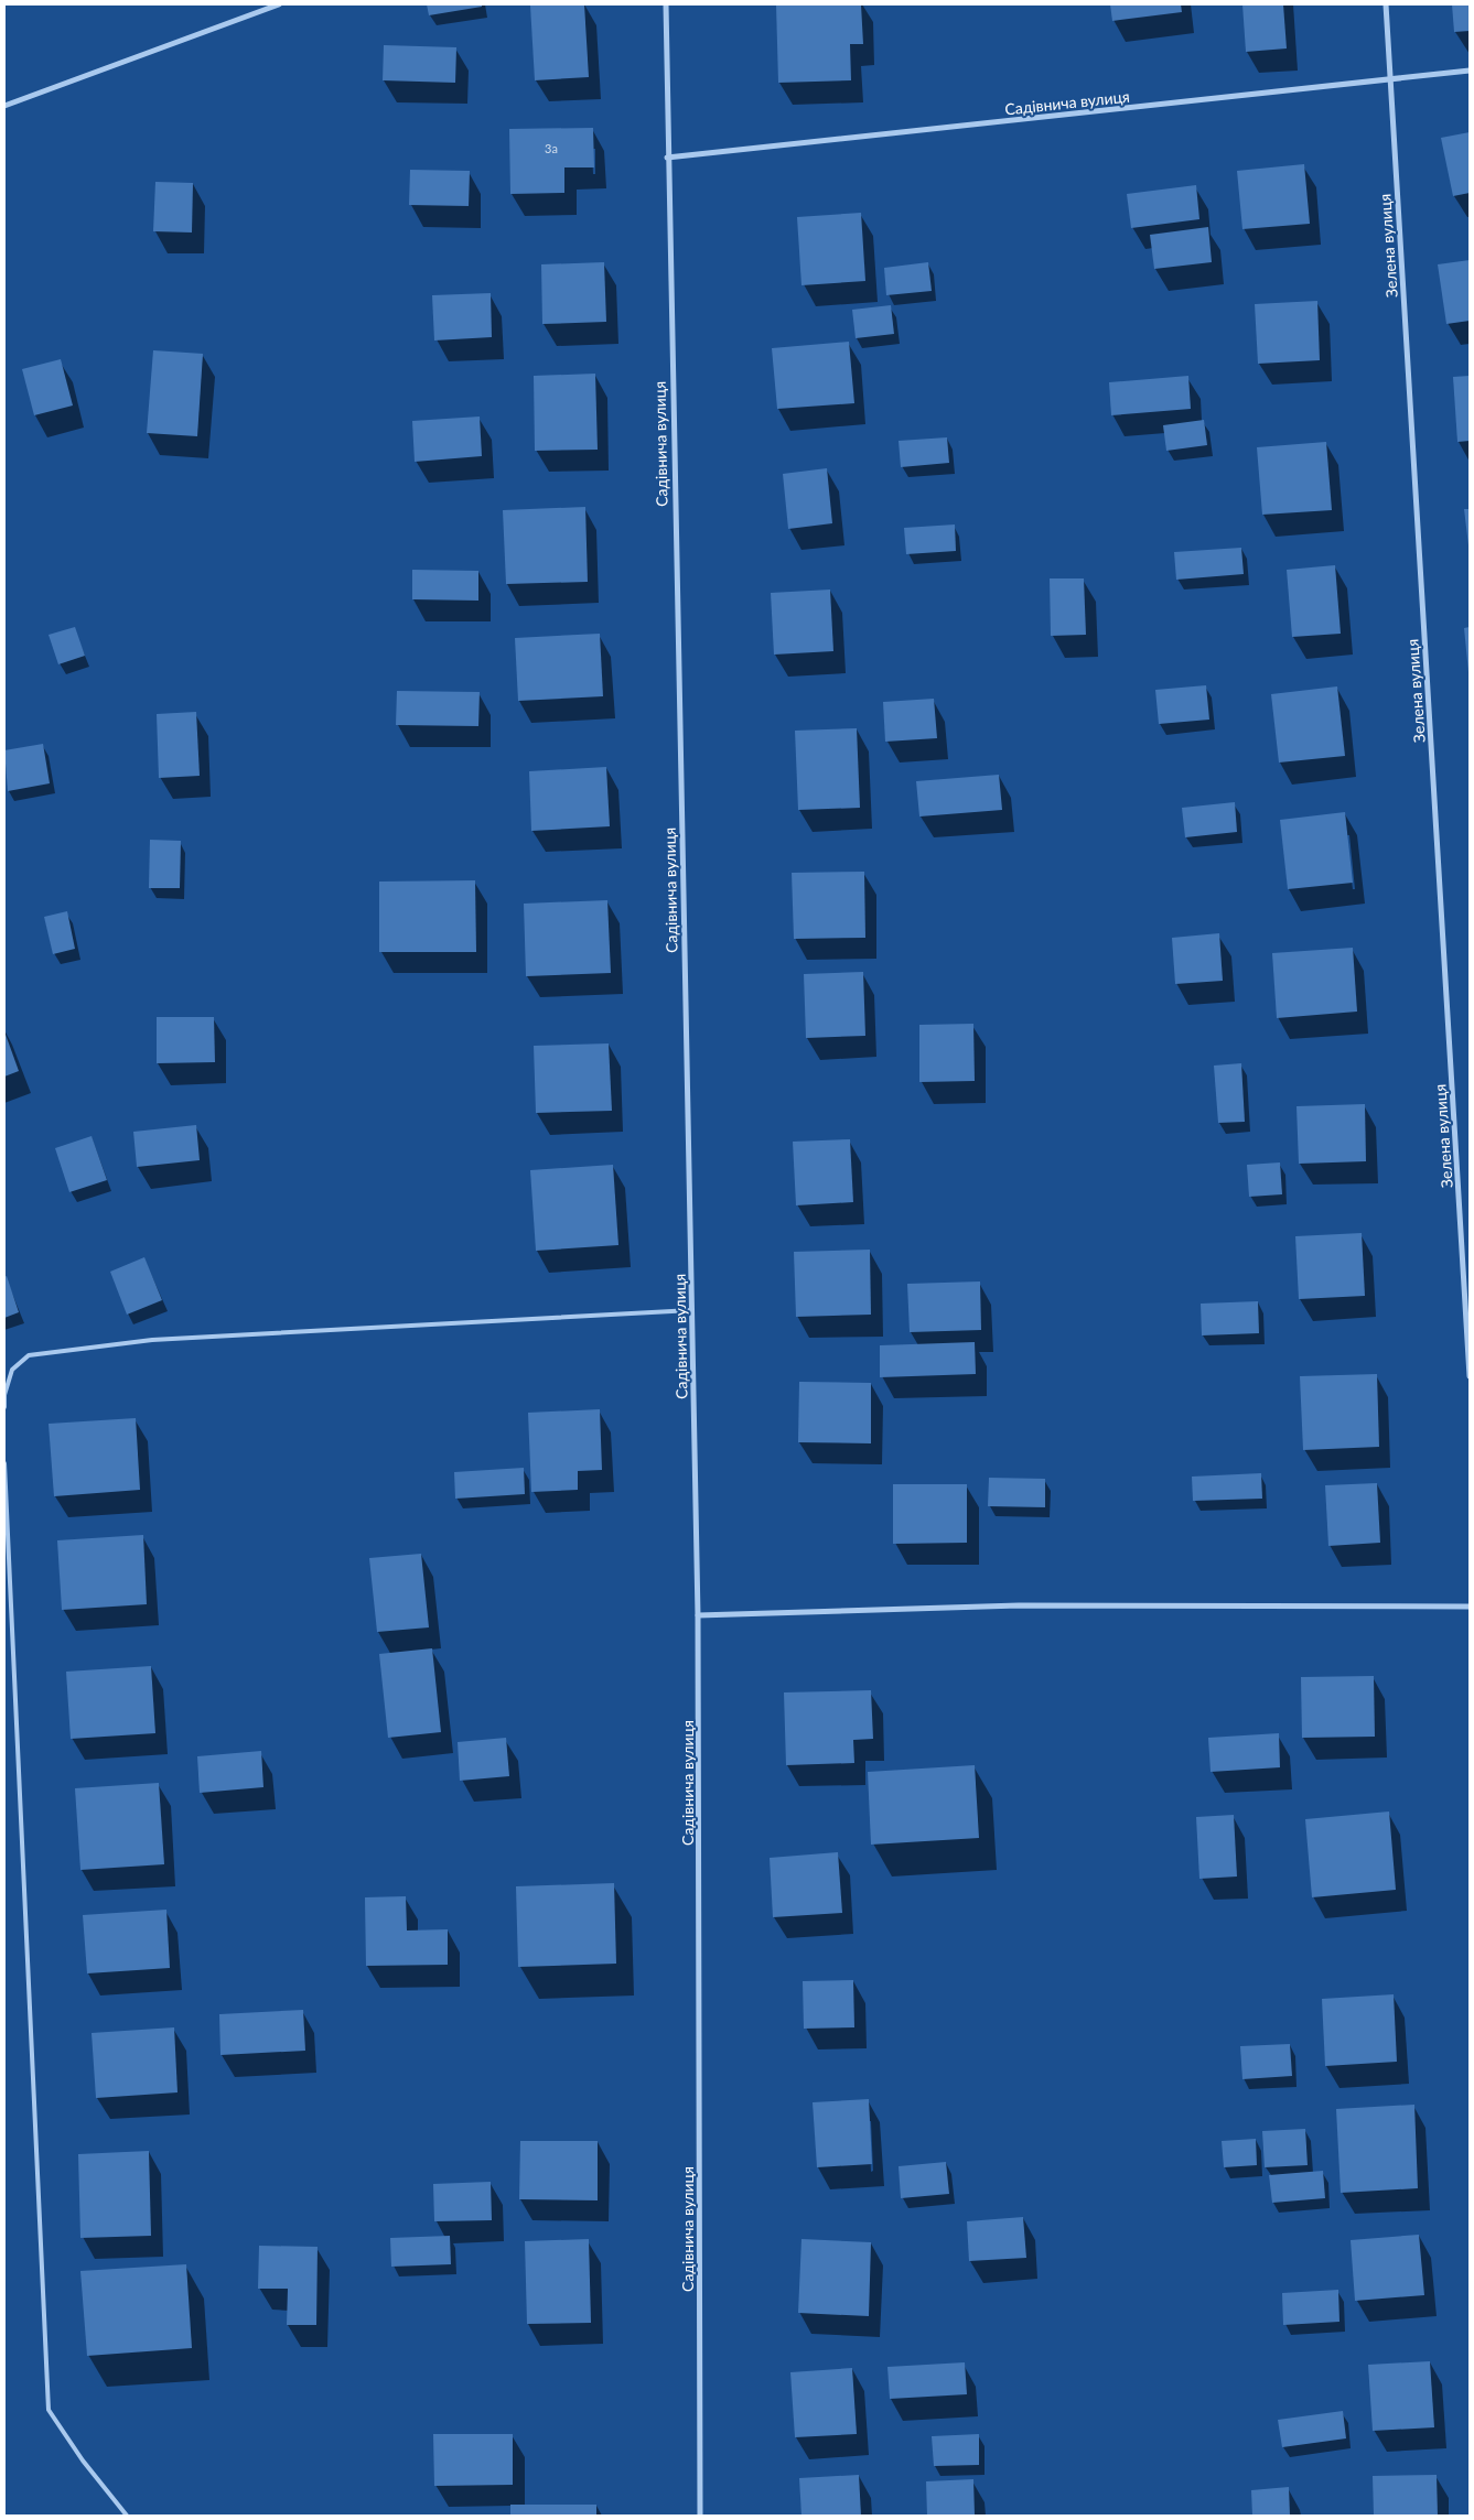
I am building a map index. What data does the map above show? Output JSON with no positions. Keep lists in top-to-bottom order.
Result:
{
  "streets": {
    "street": ["Садівнича вулиця", "Зелена вулиця"]
  },
  "crossings": [
    ["Садівнича вулиця", "Зелена вулиця"]
  ],
  "house_numbers": ["3а"]
}
